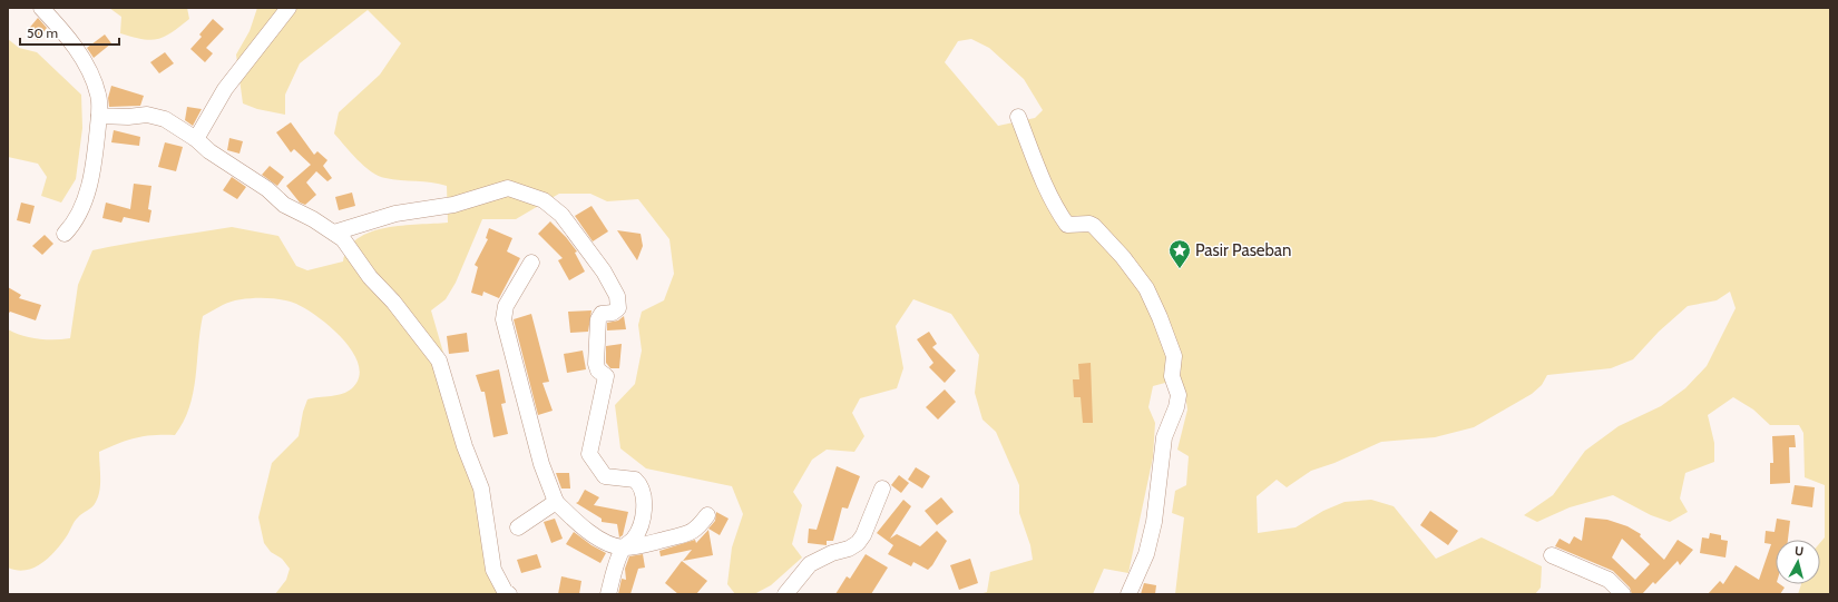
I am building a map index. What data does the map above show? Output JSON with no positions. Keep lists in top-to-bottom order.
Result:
{
  "places": {
    "place": ["Pasir Paseban"]
  },
  "scale_bar": "50 m",
  "north": "top"
}
